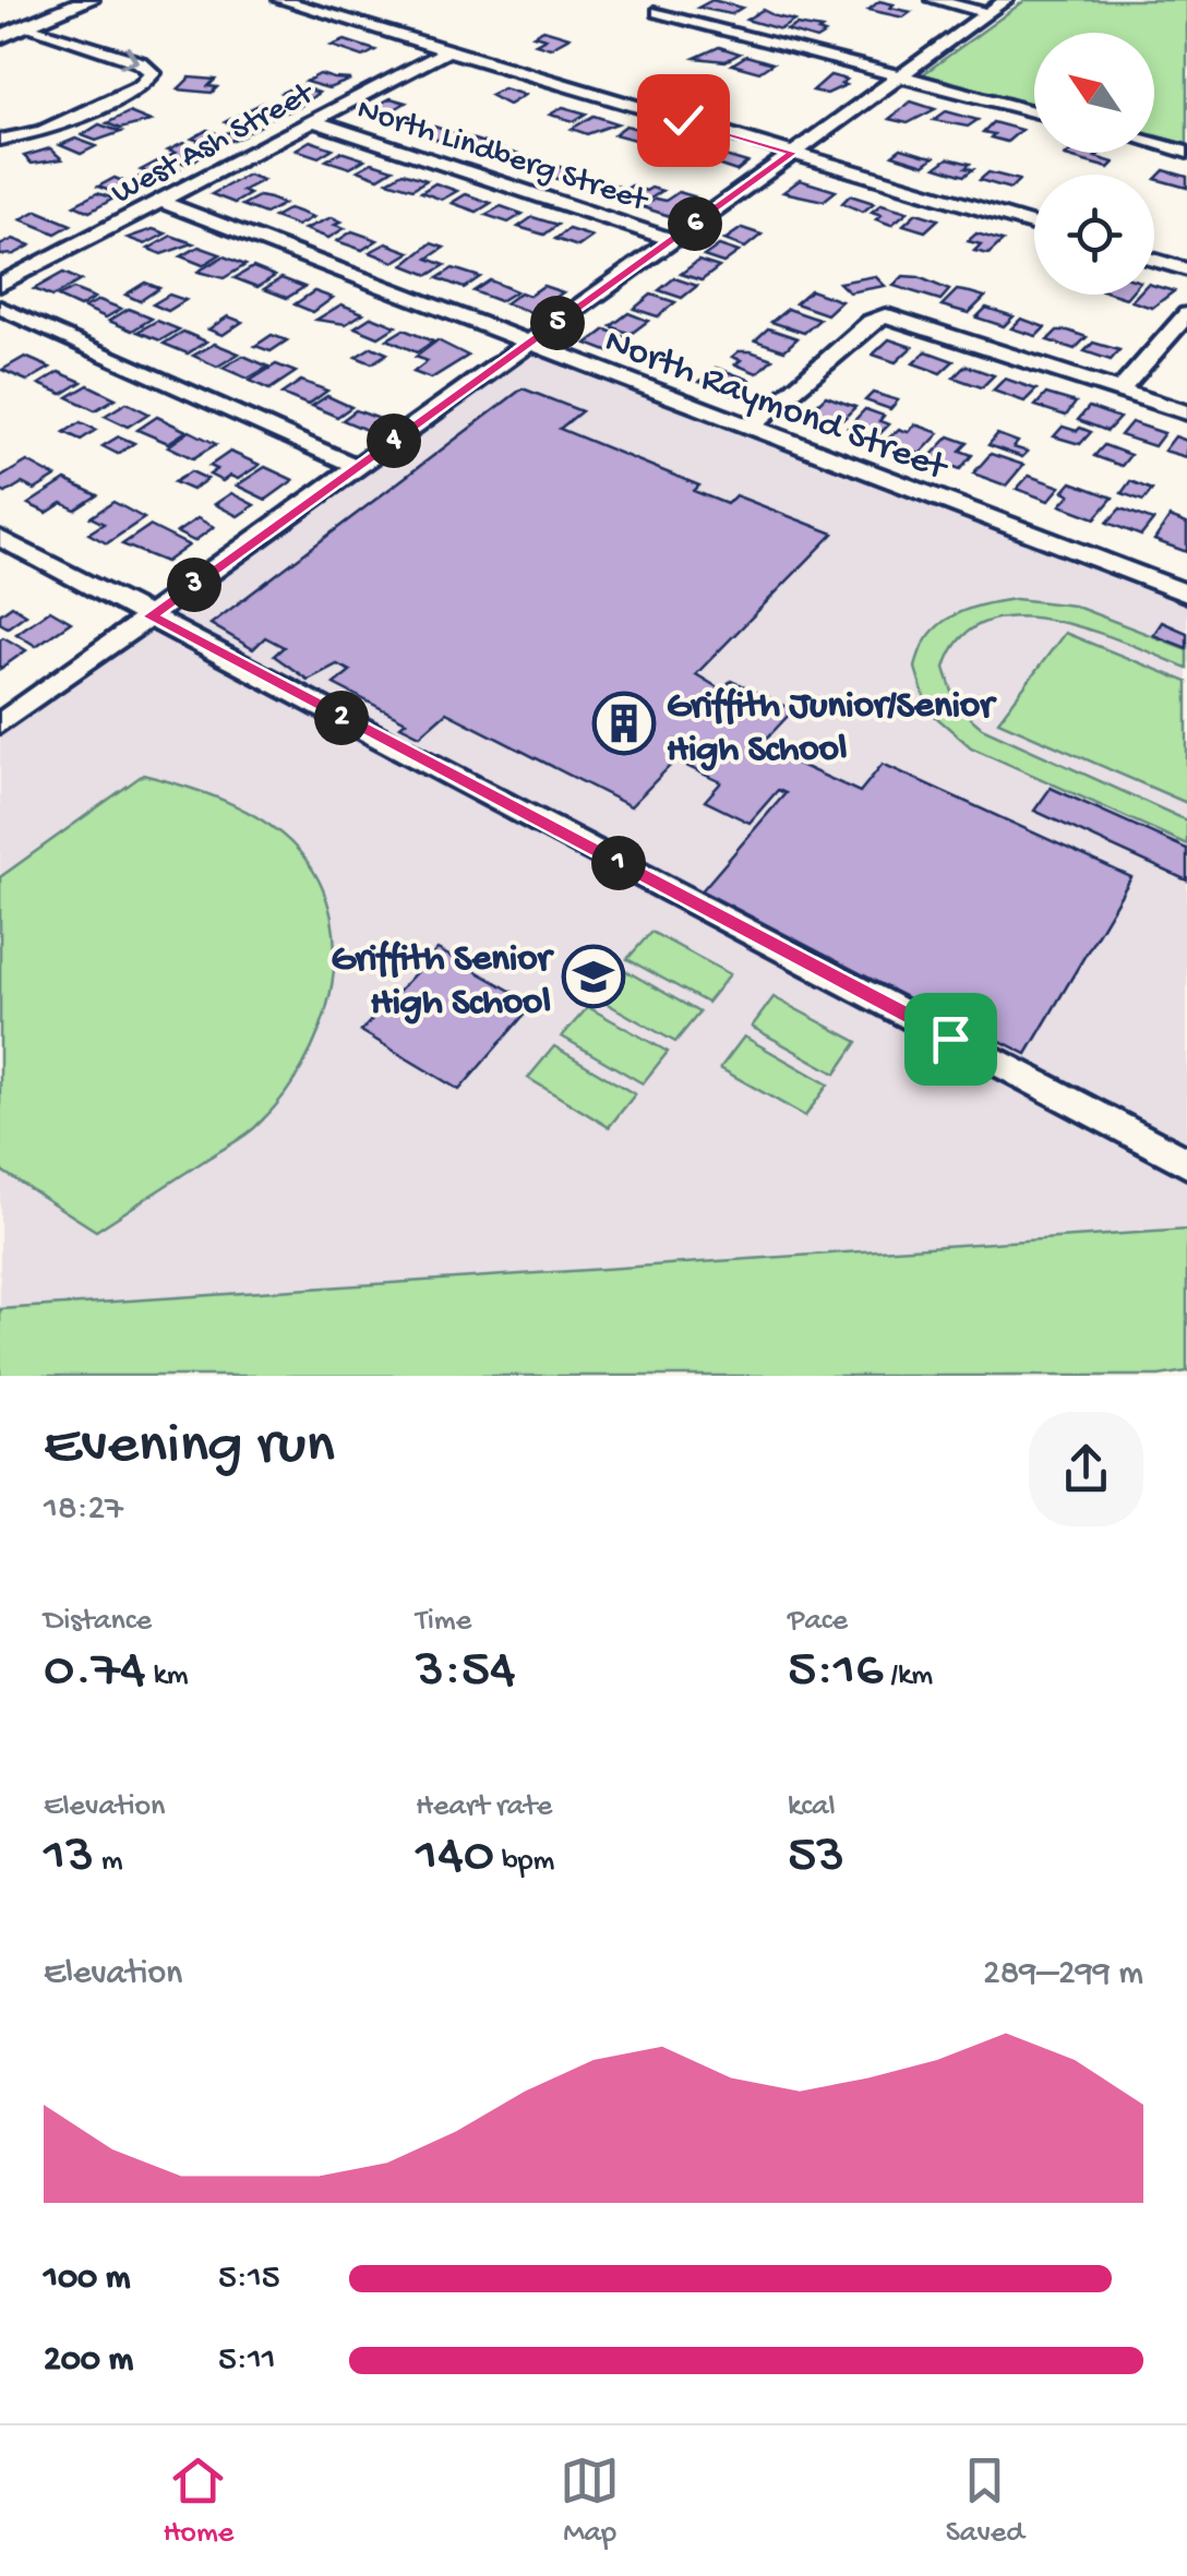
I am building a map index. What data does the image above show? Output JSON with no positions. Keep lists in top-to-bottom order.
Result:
{
  "streets": {
    "street": ["West Ash Street", "North Lindberg Street", "North Raymond Street"]
  },
  "crossings": [
    ["West Ash Street", "North Lindberg Street"],
    ["West Ash Street", "North Raymond Street"]
  ],
  "places": {
    "building": ["Griffith Junior/Senior High School"],
    "school or university": ["Griffith Senior High School"]
  },
  "north": "top left",
  "page": {
    "pins": [
      "6",
      "5",
      "4",
      "3",
      "2",
      "1"
    ],
    "heading": ["Evening run", "18:27"],
    "stats": [
      ["Distance", "0.74 km"],
      ["Time", "3:54"],
      ["Pace", "5:16 /km"],
      ["Elevation", "13 m"],
      ["Heart rate", "140 bpm"],
      ["kcal", "53"]
    ],
    "chart": ["Elevation", "289–299 m"],
    "list": [
      {
        "name": "100 m",
        "note": "5:15"
      },
      {
        "name": "200 m",
        "note": "5:11"
      }
    ],
    "tabs": ["Home", "Map", "Saved"]
  }
}
